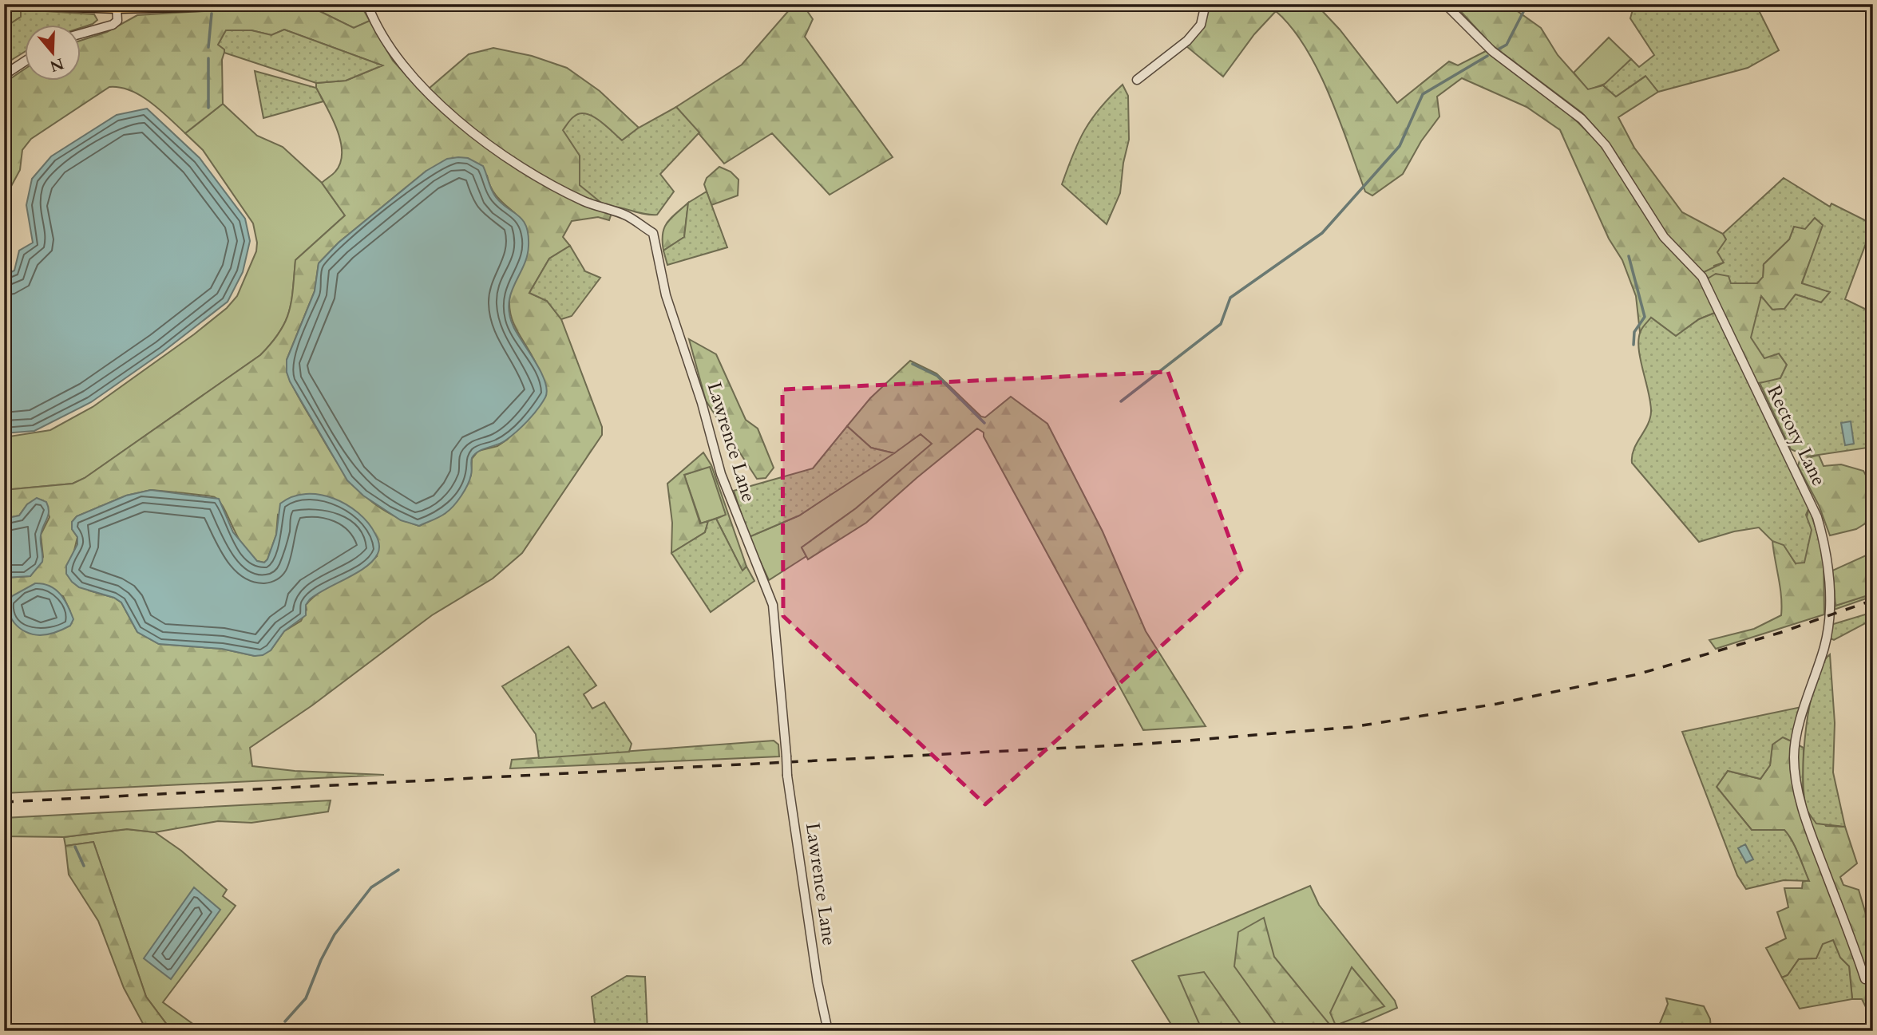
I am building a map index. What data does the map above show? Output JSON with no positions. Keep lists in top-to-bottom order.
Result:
{
  "streets": {
    "street": ["Rectory Lane", "Lawrence Lane"]
  },
  "north": "bottom"
}
